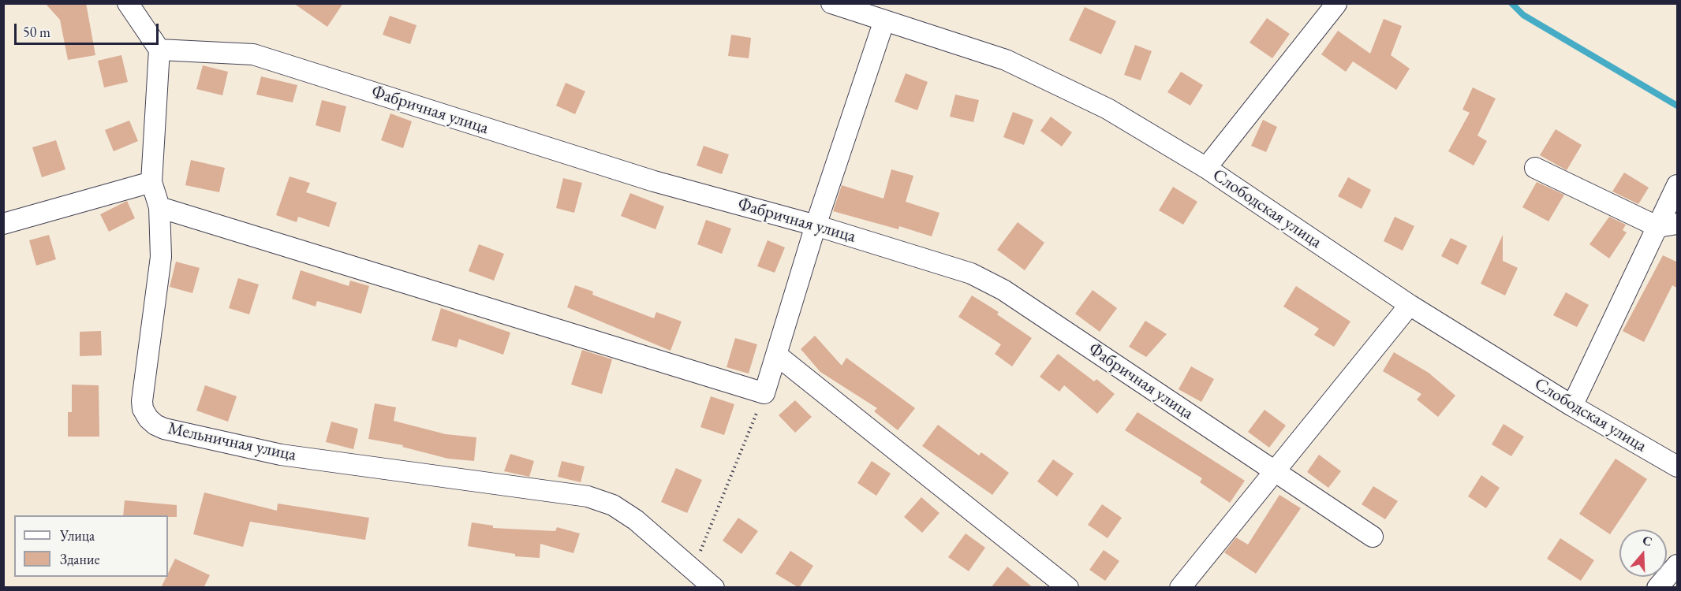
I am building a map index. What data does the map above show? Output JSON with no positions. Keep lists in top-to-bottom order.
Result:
{
  "streets": {
    "street": ["Фабричная улица", "Слободская улица", "Мельничная улица"]
  },
  "crossings": [
    ["Фабричная улица", "Мельничная улица"]
  ],
  "legend": ["Улица", "Здание"],
  "scale_bar": "50 m",
  "north": "top"
}
